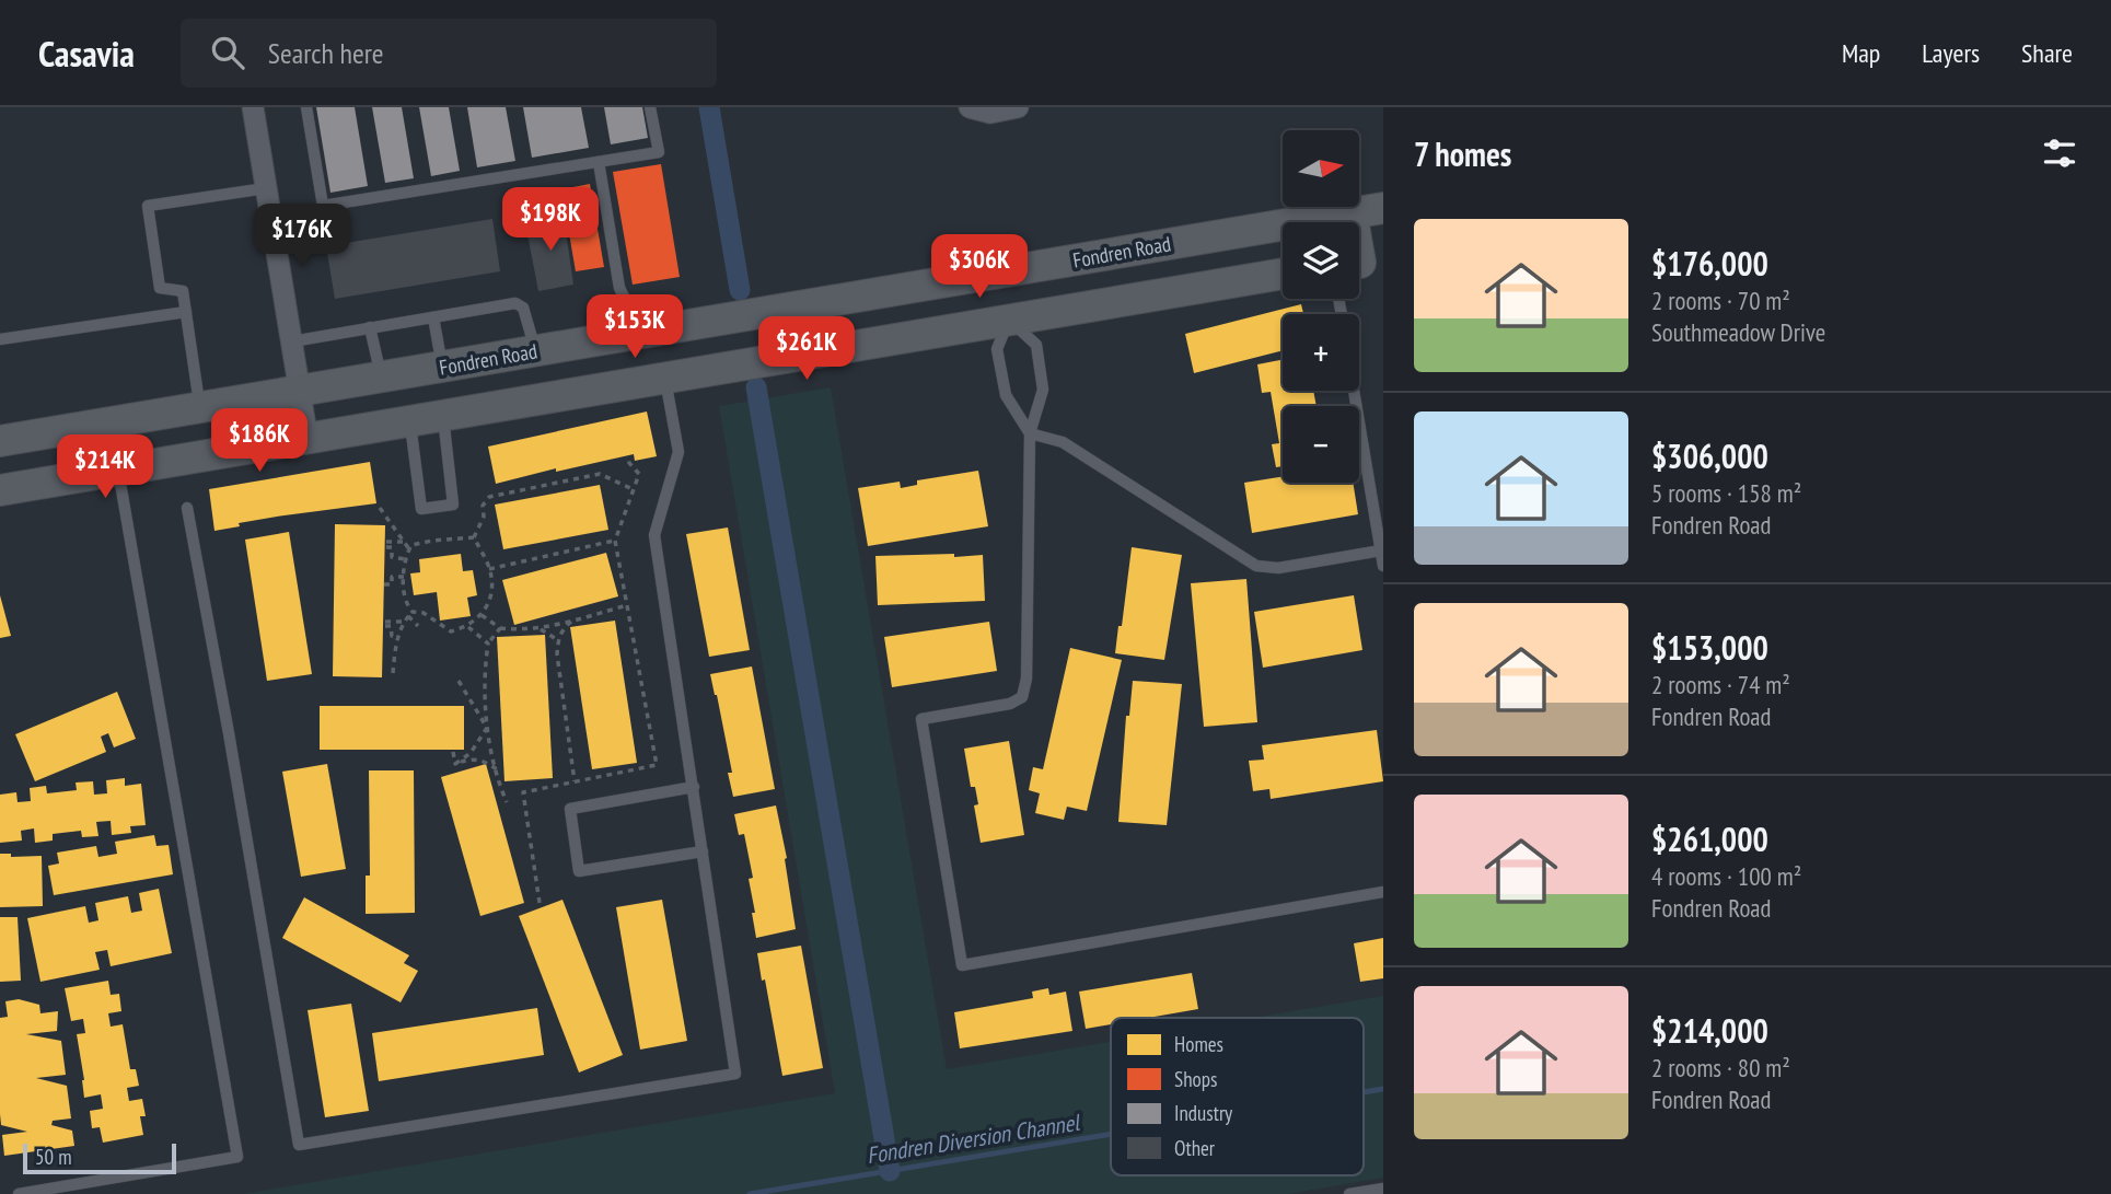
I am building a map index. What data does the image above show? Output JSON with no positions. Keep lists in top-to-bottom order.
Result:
{
  "streets": {
    "main road": ["Fondren Road"]
  },
  "water": ["Fondren Diversion Channel"],
  "legend": [
    "Homes",
    "Shops",
    "Industry",
    "Other"
  ],
  "scale_bar": "50 m",
  "north": "right",
  "page": {
    "header": "Casavia",
    "search": "Search here",
    "nav": ["Map", "Layers", "Share"],
    "heading": "7 homes",
    "map_buttons": ["+", "−"],
    "price": [
      "$198K",
      "$176K",
      "$306K",
      "$153K",
      "$261K",
      "$186K",
      "$214K"
    ],
    "list": [
      {
        "name": "$176,000",
        "note": "2 rooms · 70 m² · Southmeadow Drive"
      },
      {
        "name": "$306,000",
        "note": "5 rooms · 158 m² · Fondren Road"
      },
      {
        "name": "$153,000",
        "note": "2 rooms · 74 m² · Fondren Road"
      },
      {
        "name": "$261,000",
        "note": "4 rooms · 100 m² · Fondren Road"
      },
      {
        "name": "$214,000",
        "note": "2 rooms · 80 m² · Fondren Road"
      }
    ],
    "scale": "50 m"
  }
}
